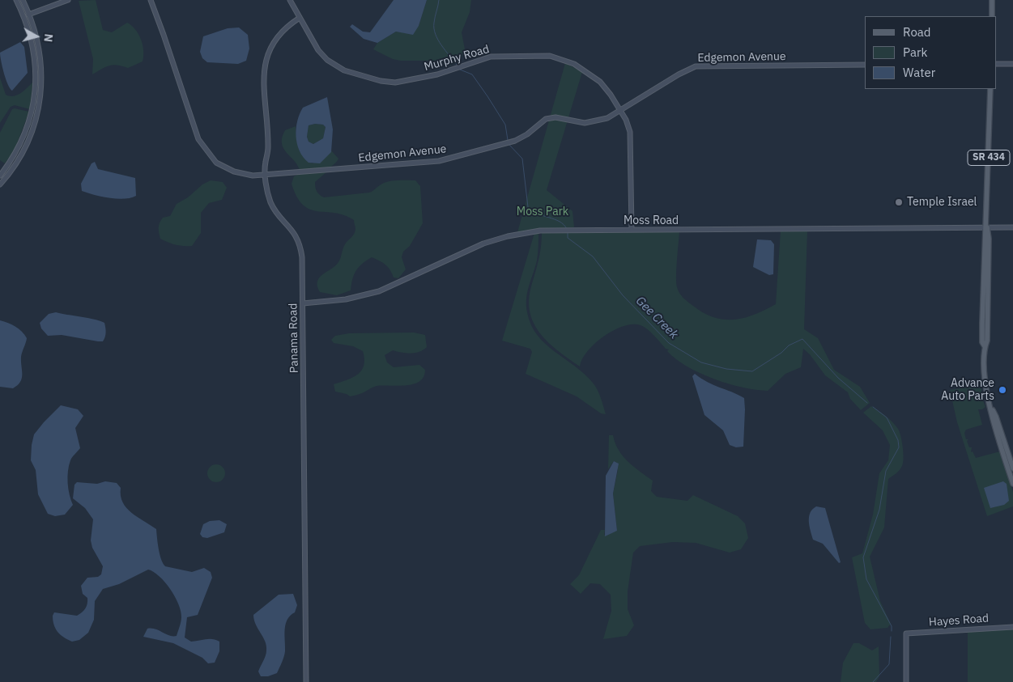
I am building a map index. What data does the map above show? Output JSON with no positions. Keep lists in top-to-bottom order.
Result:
{
  "streets": {
    "main road": ["SR 434"],
    "street": [
      "Edgemon Avenue",
      "Murphy Road",
      "Moss Road",
      "Panama Road",
      "Hayes Road"
    ]
  },
  "crossings": [
    ["Edgemon Avenue", "Murphy Road"],
    ["Edgemon Avenue", "Panama Road"],
    ["Murphy Road", "Moss Road"],
    ["Murphy Road", "Panama Road"],
    ["SR 434", "Moss Road"],
    ["Moss Road", "Panama Road"]
  ],
  "water": ["Gee Creek"],
  "parks": ["Moss Park"],
  "places": ["Temple Israel", "Advance Auto Parts"],
  "legend": ["Road", "Park", "Water"],
  "north": "right"
}
